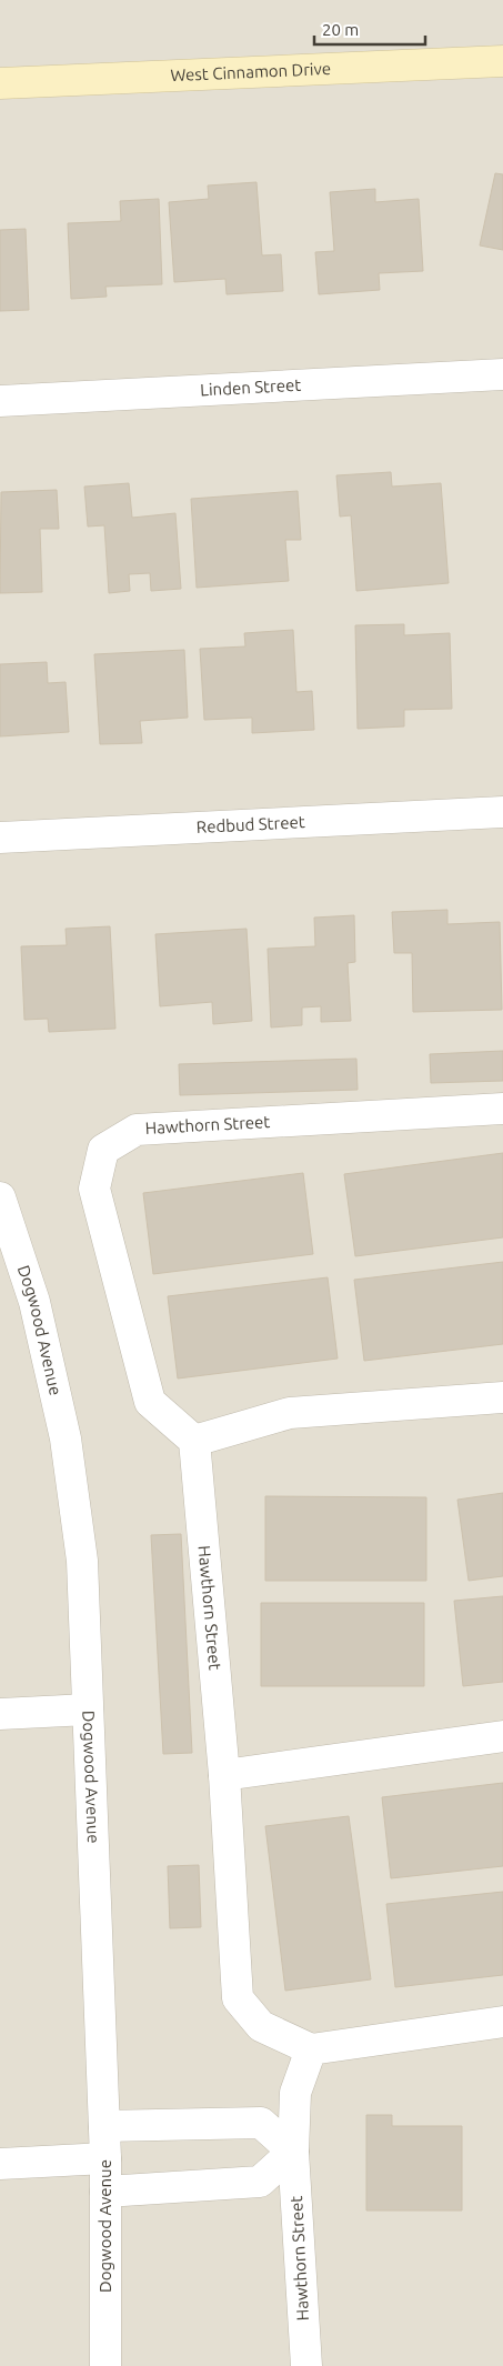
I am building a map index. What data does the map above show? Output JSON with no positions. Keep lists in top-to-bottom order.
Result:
{
  "streets": {
    "main road": ["West Cinnamon Drive"],
    "street": [
      "Linden Street",
      "Redbud Street",
      "Hawthorn Street",
      "Dogwood Avenue"
    ]
  },
  "scale_bar": "20 m"
}
